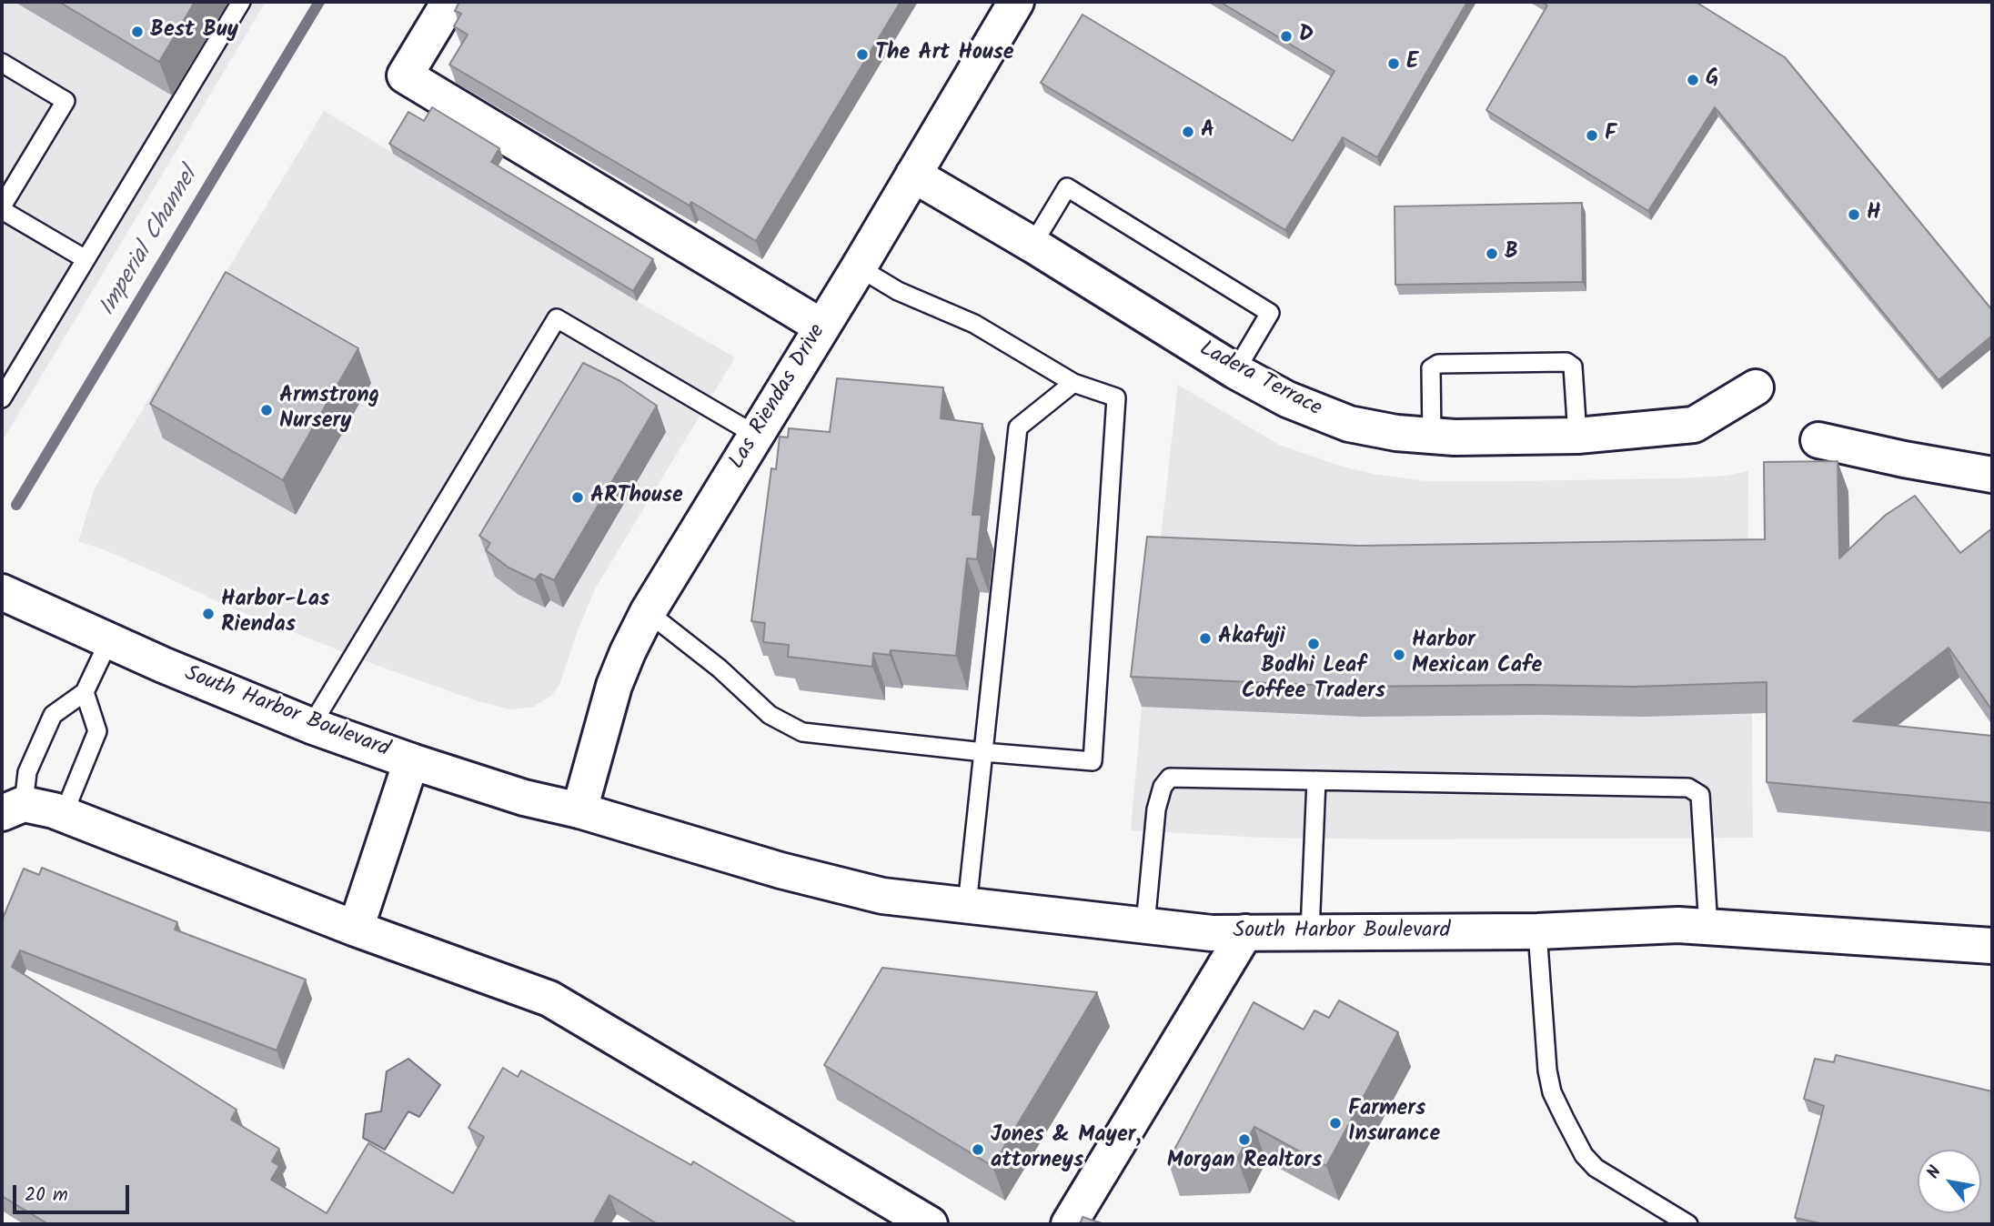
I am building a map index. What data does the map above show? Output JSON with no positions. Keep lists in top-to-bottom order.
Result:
{
  "streets": {
    "street": ["Ladera Terrace", "Las Riendas Drive", "South Harbor Boulevard"]
  },
  "crossings": [
    ["Ladera Terrace", "Las Riendas Drive"],
    ["Las Riendas Drive", "South Harbor Boulevard"]
  ],
  "water": ["Imperial Channel"],
  "places": [
    "Best Buy",
    "D",
    "The Art House",
    "E",
    "G",
    "A",
    "F",
    "H",
    "B",
    "Armstrong Nursery",
    "ARThouse",
    "Harbor-Las Riendas",
    "Akafuji",
    "Bodhi Leaf Coffee Traders",
    "Harbor Mexican Cafe",
    "Farmers Insurance",
    "Morgan Realtors",
    "Jones & Mayer, attorneys"
  ],
  "scale_bar": "20 m",
  "north": "top left"
}
